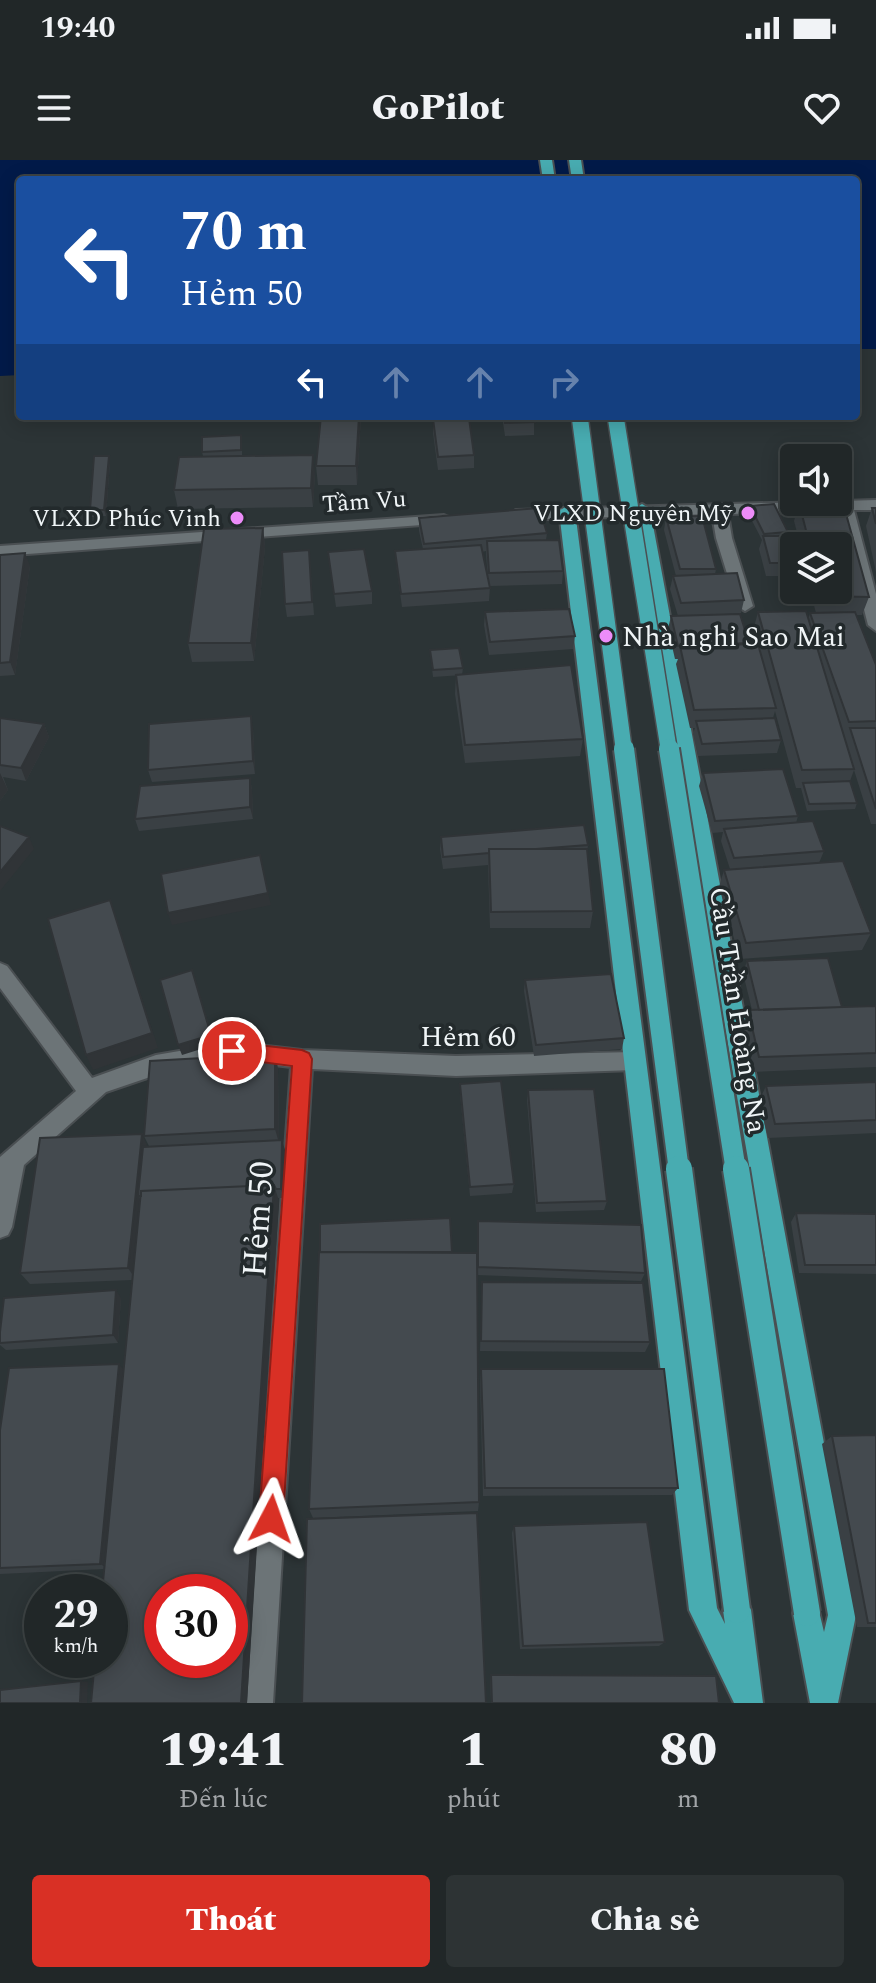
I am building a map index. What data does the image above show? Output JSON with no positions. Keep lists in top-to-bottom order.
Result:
{
  "streets": {
    "main road": ["Cầu Trần Hoàng Na"],
    "street": ["Tầm Vu", "Hẻm 60", "Hẻm 50"]
  },
  "crossings": [
    ["Hẻm 60", "Hẻm 50"]
  ],
  "places": ["VLXD Nguyên Mỹ", "VLXD Phúc Vinh", "Nhà nghỉ Sao Mai"],
  "page": {
    "status": "19:40",
    "header": "GoPilot",
    "turn": ["70 m", "Hẻm 50"],
    "speed": "29 km/h",
    "limit": "30",
    "eta": [
      "19:41",
      "Đến lúc",
      "1",
      "phút",
      "80",
      "m"
    ],
    "buttons": ["Thoát", "Chia sẻ"]
  }
}
